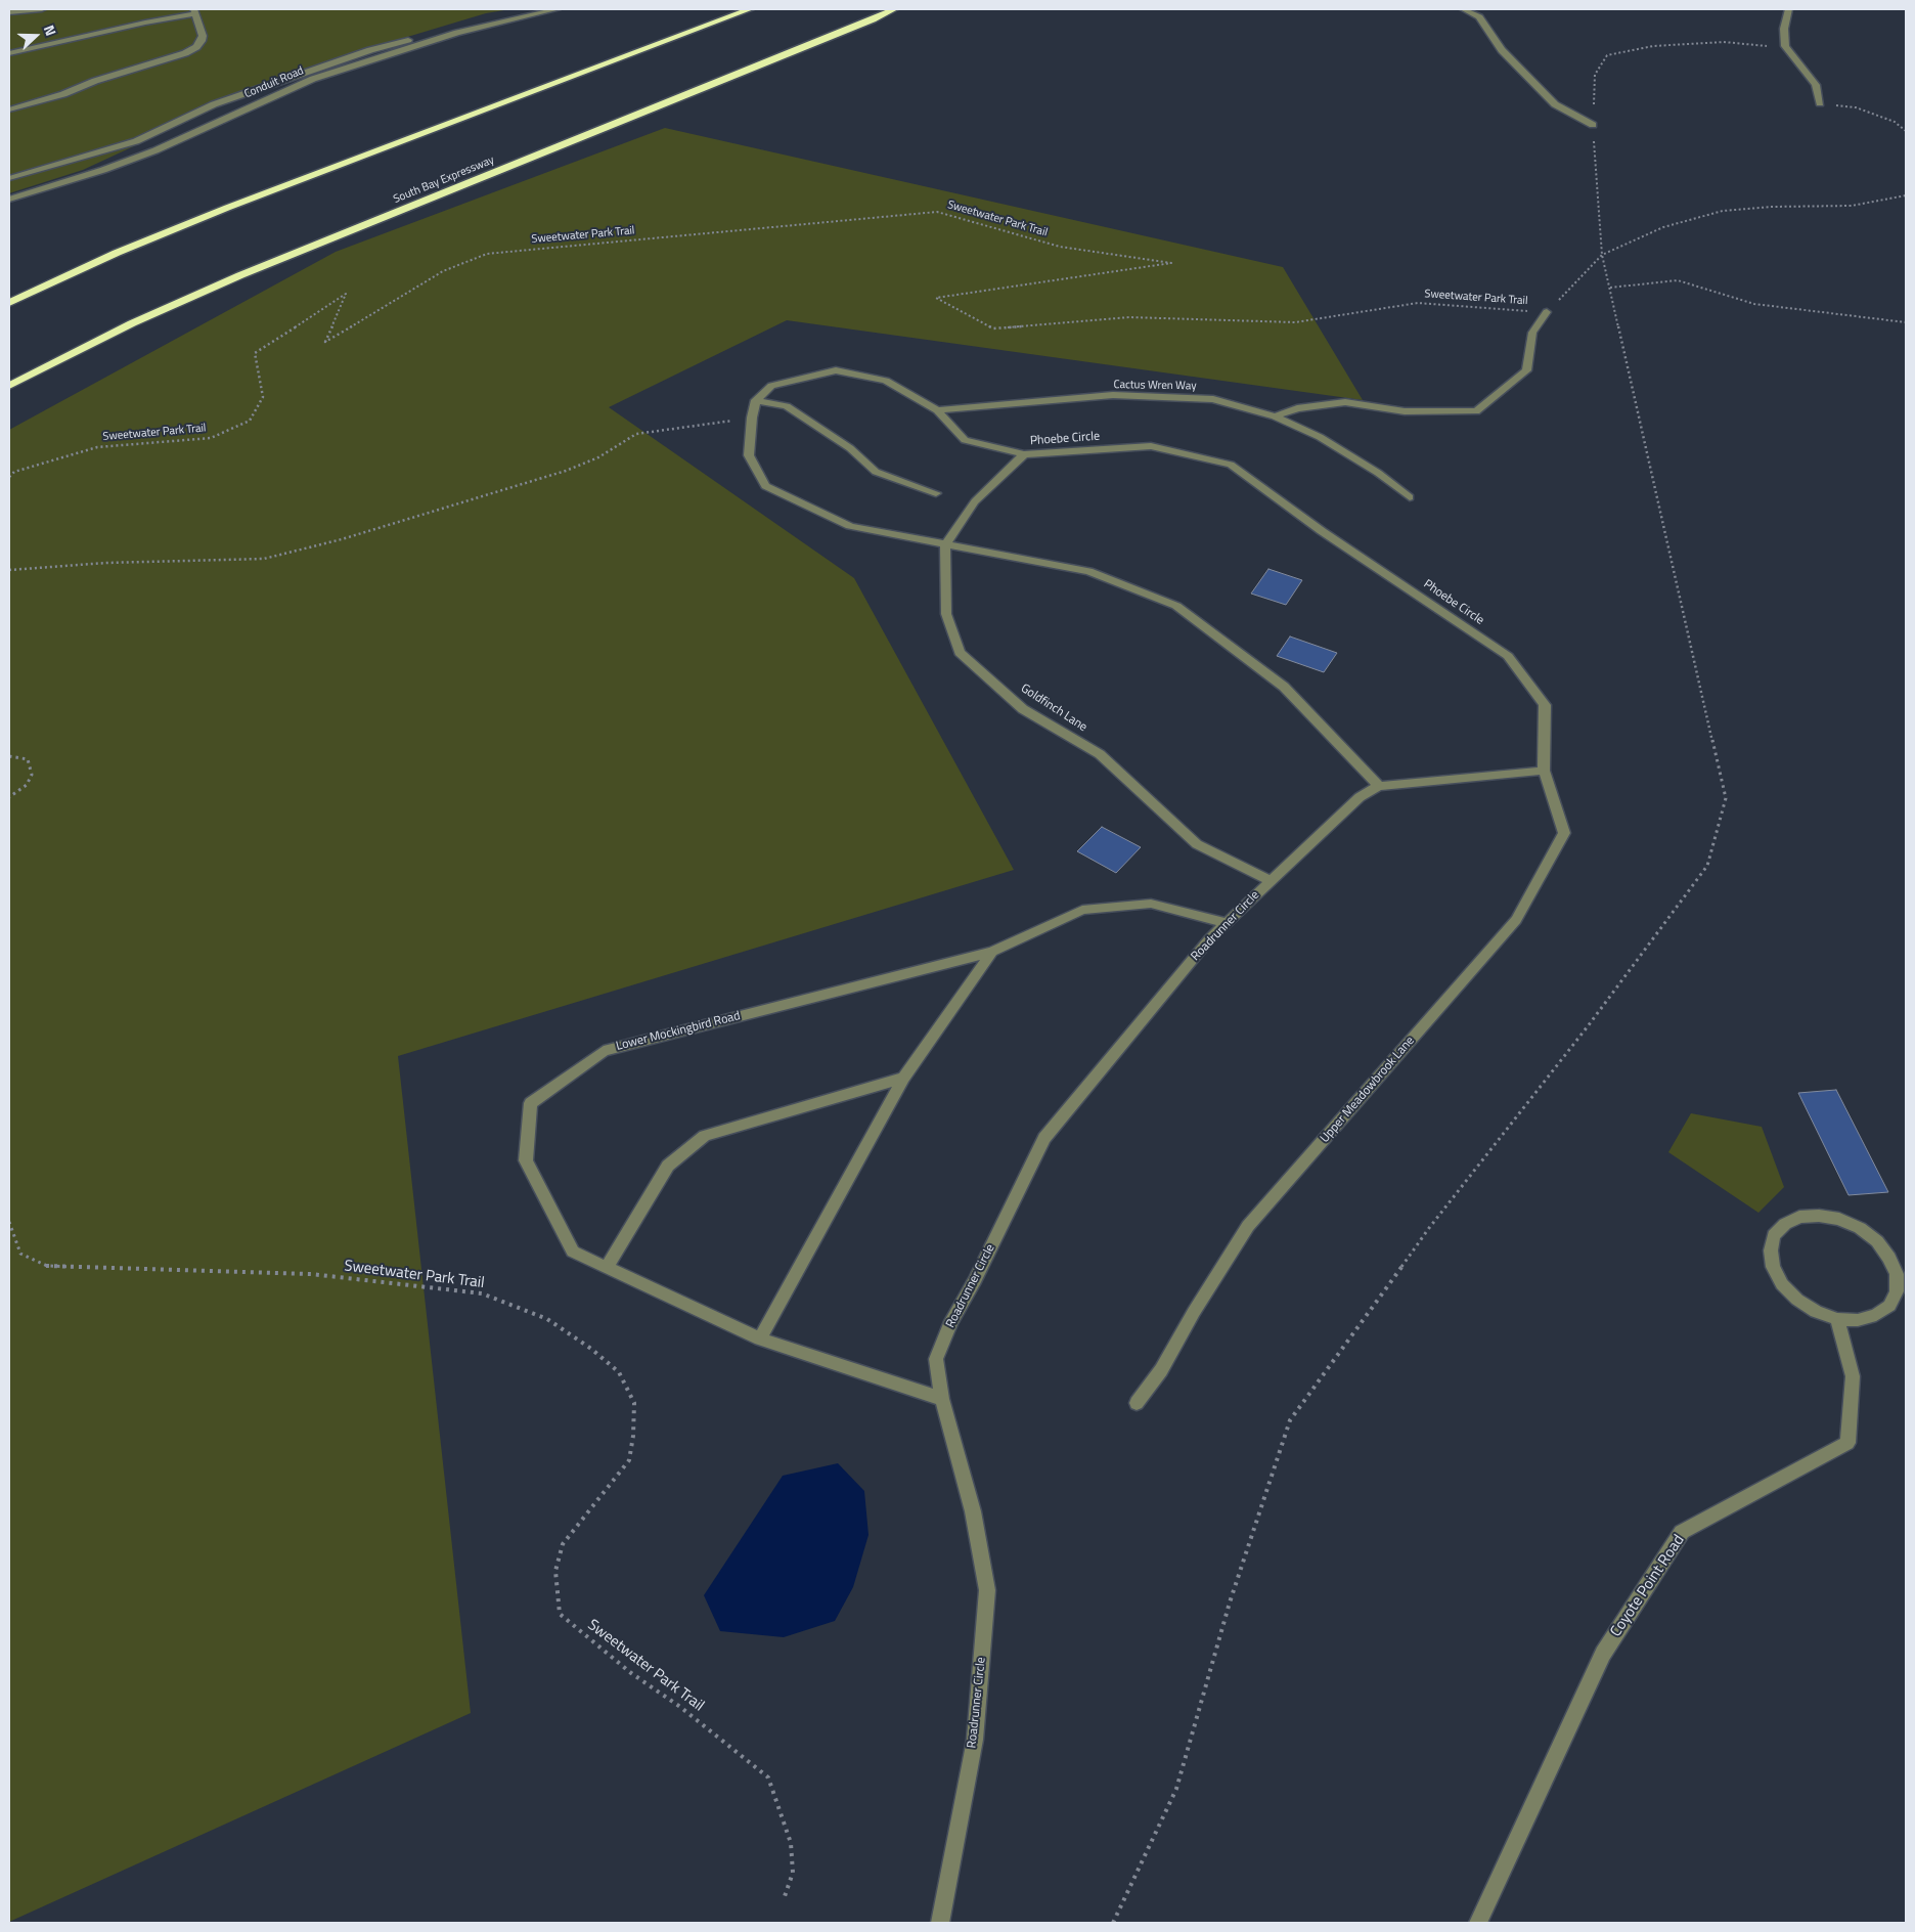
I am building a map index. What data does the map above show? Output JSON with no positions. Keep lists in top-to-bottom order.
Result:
{
  "streets": {
    "highway": ["South Bay Expressway"],
    "street": [
      "Conduit Road",
      "Cactus Wren Way",
      "Phoebe Circle",
      "Goldfinch Lane",
      "Roadrunner Circle",
      "Lower Mockingbird Road",
      "Upper Meadowbrook Lane",
      "Coyote Point Road"
    ],
    "path": ["Sweetwater Park Trail"]
  },
  "crossings": [
    ["Cactus Wren Way", "Phoebe Circle"],
    ["Phoebe Circle", "Upper Meadowbrook Lane"],
    ["Goldfinch Lane", "Roadrunner Circle"],
    ["Roadrunner Circle", "Lower Mockingbird Road"]
  ],
  "north": "right"
}
